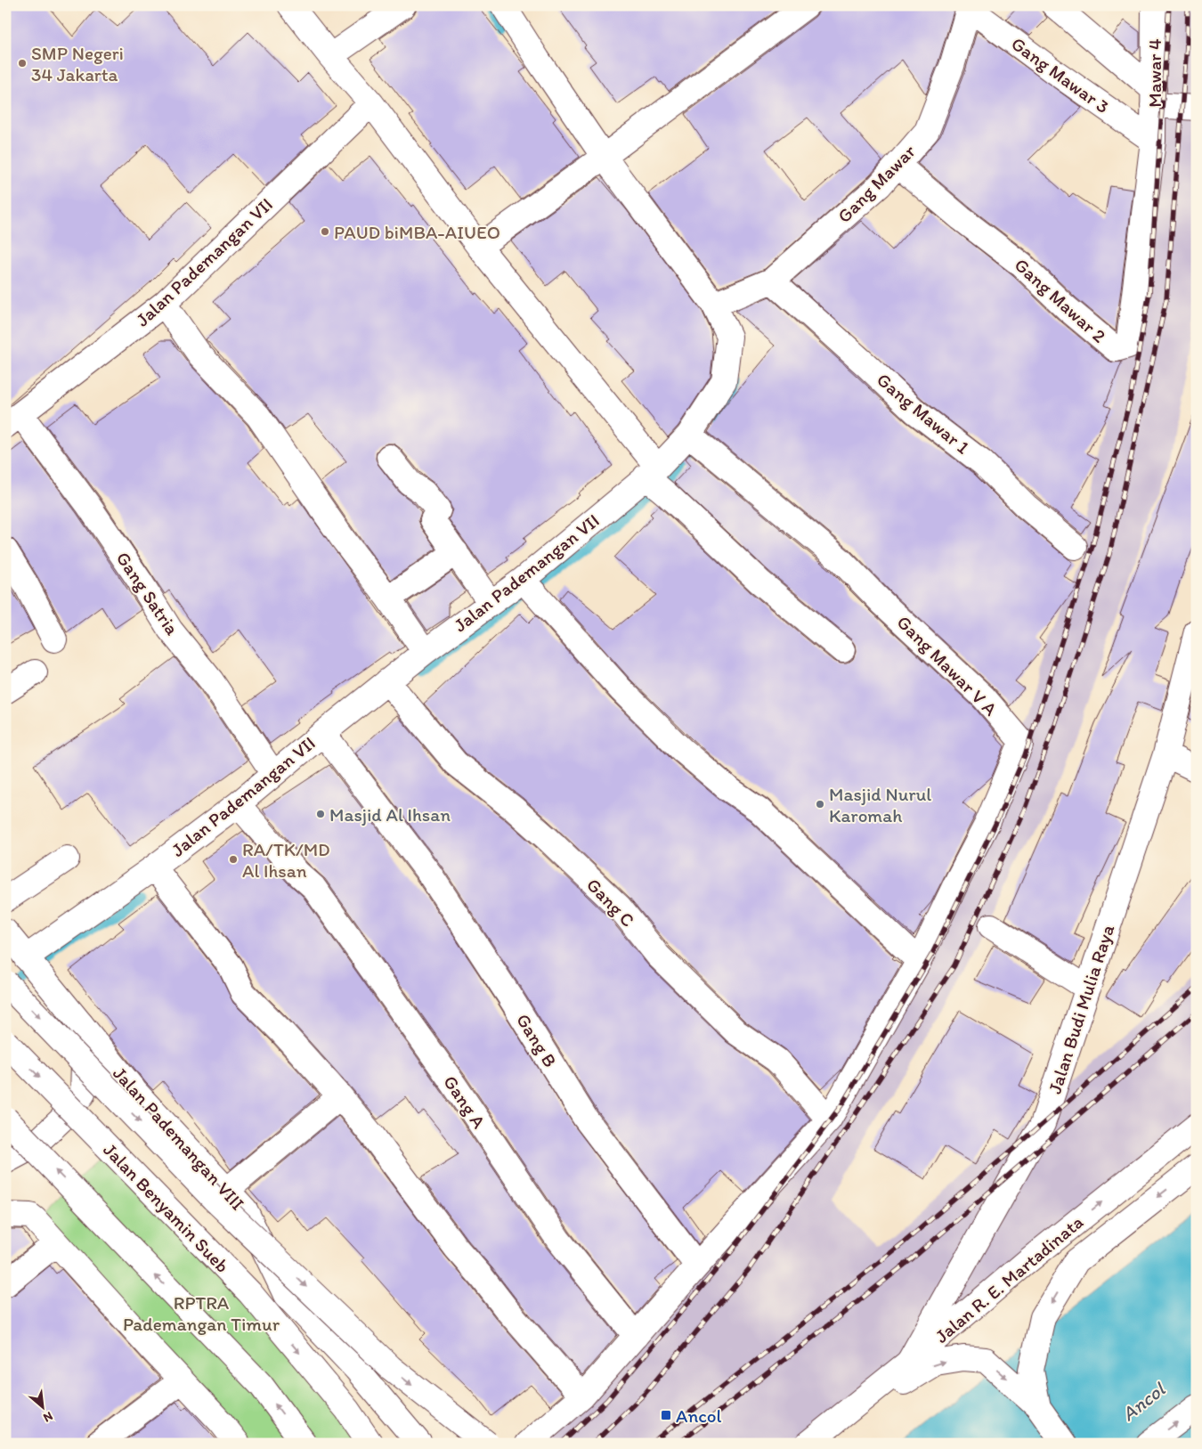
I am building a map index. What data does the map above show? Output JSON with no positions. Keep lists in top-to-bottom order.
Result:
{
  "streets": {
    "main road": [
      "Mawar 4",
      "Gang Mawar 3",
      "Gang Mawar",
      "Jalan Pademangan VII",
      "Gang Mawar 2",
      "Gang Mawar 1",
      "Gang Satria",
      "Gang Mawar V A",
      "Gang C",
      "Jalan Budi Mulia Raya",
      "Gang B",
      "Gang A",
      "Jalan Pademangan VIII",
      "Jalan Benyamin Sueb",
      "Jalan R. E. Martadinata"
    ]
  },
  "crossings": [
    ["Mawar 4", "Gang Mawar 3"],
    ["Mawar 4", "Gang Mawar 2"],
    ["Gang Mawar 3", "Gang Mawar"],
    ["Gang Mawar 3", "Gang Mawar 2"],
    ["Gang Mawar", "Jalan Pademangan VII"],
    ["Gang Mawar", "Gang Mawar 2"],
    ["Gang Mawar", "Gang Mawar 1"],
    ["Jalan Pademangan VII", "Gang Satria"],
    ["Jalan Pademangan VII", "Gang Mawar V A"],
    ["Jalan Pademangan VII", "Gang C"],
    ["Jalan Pademangan VII", "Gang B"],
    ["Jalan Pademangan VII", "Gang A"],
    ["Jalan Pademangan VII", "Jalan Pademangan VIII"],
    ["Jalan Budi Mulia Raya", "Jalan R. E. Martadinata"]
  ],
  "water": ["Ancol"],
  "parks": ["RPTRA Pademangan Timur"],
  "places": {
    "other": [
      "SMP Negeri 34 Jakarta",
      "PAUD biMBA-AIUEO",
      "Masjid Nurul Karomah",
      "Masjid Al Ihsan",
      "RA/TK/MD Al Ihsan"
    ],
    "transit": ["Ancol"]
  },
  "north": "bottom right"
}
